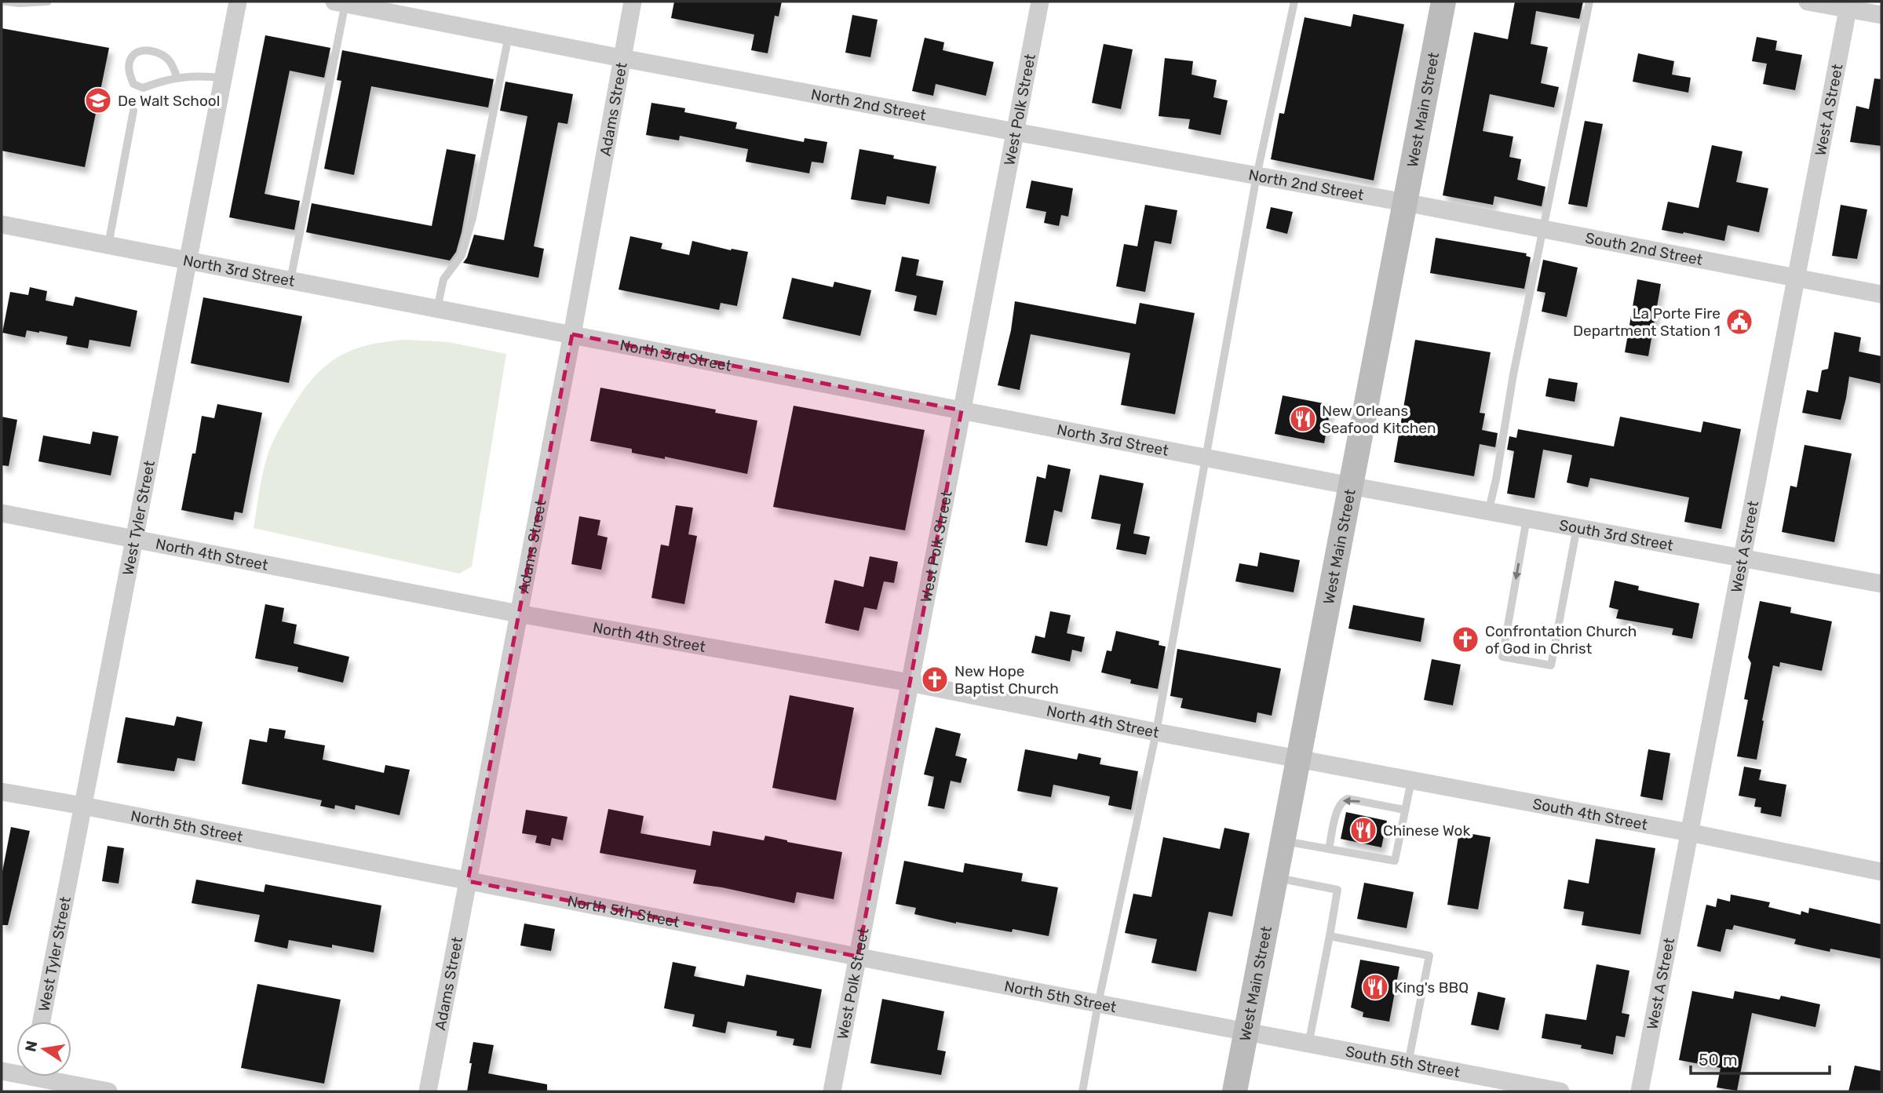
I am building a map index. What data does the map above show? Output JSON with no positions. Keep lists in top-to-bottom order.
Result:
{
  "streets": {
    "main road": ["West Main Street"],
    "street": [
      "North 2nd Street",
      "Adams Street",
      "West Polk Street",
      "West A Street",
      "South 2nd Street",
      "North 3rd Street",
      "West Tyler Street",
      "South 3rd Street",
      "North 4th Street",
      "South 4th Street",
      "North 5th Street",
      "South 5th Street"
    ]
  },
  "crossings": [
    ["North 2nd Street", "Adams Street"],
    ["North 2nd Street", "West Polk Street"],
    ["North 2nd Street", "West Main Street"],
    ["North 2nd Street", "South 2nd Street"],
    ["Adams Street", "North 3rd Street"],
    ["Adams Street", "North 4th Street"],
    ["Adams Street", "North 5th Street"],
    ["West Polk Street", "North 3rd Street"],
    ["West Polk Street", "North 4th Street"],
    ["West Polk Street", "North 5th Street"],
    ["West Main Street", "South 2nd Street"],
    ["West Main Street", "North 3rd Street"],
    ["West Main Street", "South 3rd Street"],
    ["West Main Street", "North 4th Street"],
    ["West Main Street", "South 4th Street"],
    ["West Main Street", "North 5th Street"],
    ["West Main Street", "South 5th Street"],
    ["West A Street", "South 2nd Street"],
    ["West A Street", "South 3rd Street"],
    ["West A Street", "South 4th Street"],
    ["North 3rd Street", "West Tyler Street"],
    ["North 3rd Street", "South 3rd Street"],
    ["West Tyler Street", "North 4th Street"],
    ["West Tyler Street", "North 5th Street"],
    ["North 4th Street", "South 4th Street"],
    ["North 5th Street", "South 5th Street"]
  ],
  "places": {
    "school or university": ["De Walt School"],
    "public building": ["La Porte Fire Department Station 1"],
    "restaurant": ["New Orleans Seafood Kitchen", "Chinese Wok", "King's BBQ"],
    "church": ["Confrontation Church of God in Christ", "New Hope Baptist Church"]
  },
  "scale_bar": "50 m",
  "north": "left"
}
